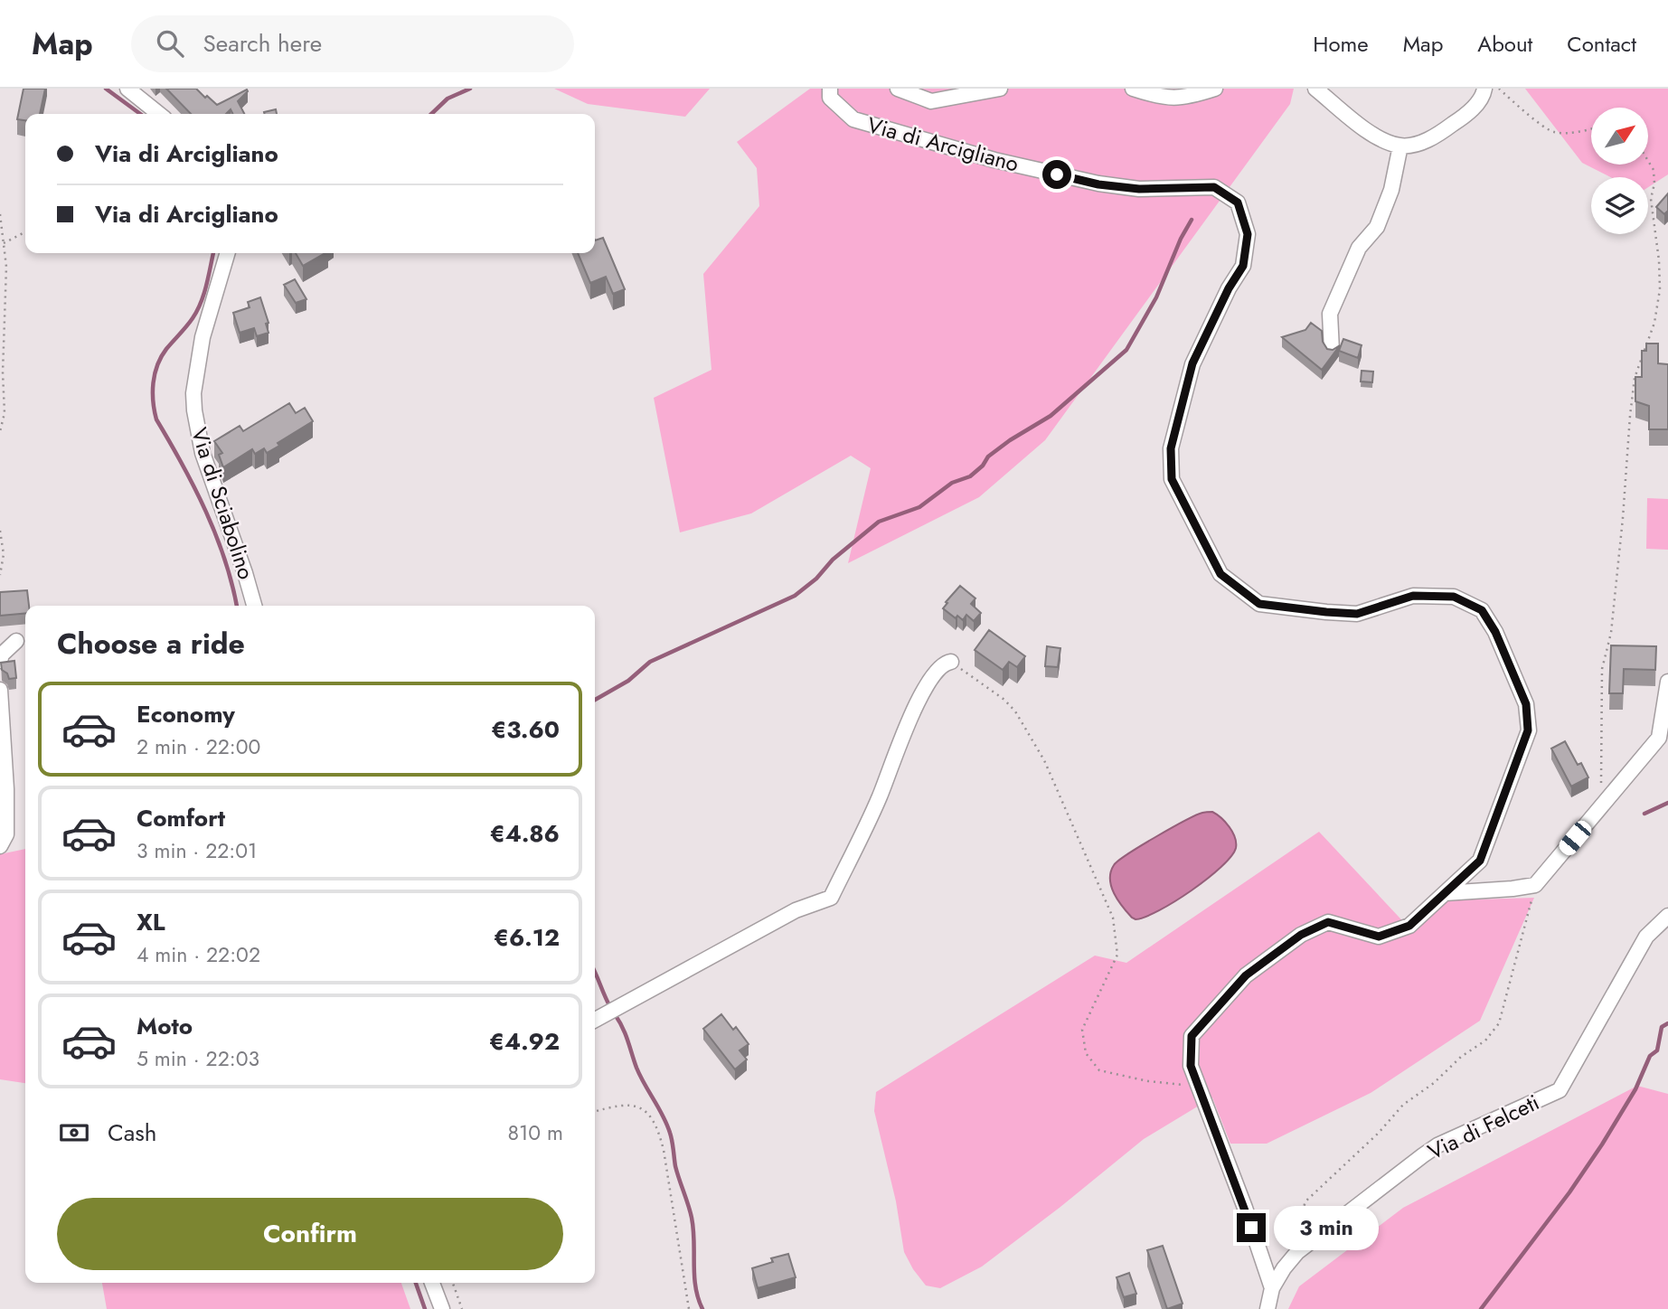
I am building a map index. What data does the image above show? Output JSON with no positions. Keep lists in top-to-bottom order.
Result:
{
  "streets": {
    "street": ["Via di Arcigliano", "Via di Sciabolino", "Via di Felceti"]
  },
  "crossings": [
    ["Via di Arcigliano", "Via di Felceti"]
  ],
  "north": "top right",
  "page": {
    "header": "Map",
    "search": "Search here",
    "nav": [
      "Home",
      "Map",
      "About",
      "Contact"
    ],
    "banner": ["Via di Arcigliano", "Via di Arcigliano"],
    "heading": "Choose a ride",
    "list": [
      {
        "name": "Economy",
        "note": "2 min · 22:00",
        "value": "€3.60"
      },
      {
        "name": "Comfort",
        "note": "3 min · 22:01",
        "value": "€4.86"
      },
      {
        "name": "XL",
        "note": "4 min · 22:02",
        "value": "€6.12"
      },
      {
        "name": "Moto",
        "note": "5 min · 22:03",
        "value": "€4.92"
      }
    ],
    "pay": ["Cash", "810 m"],
    "buttons": "Confirm",
    "bubble": "3 min"
  }
}
